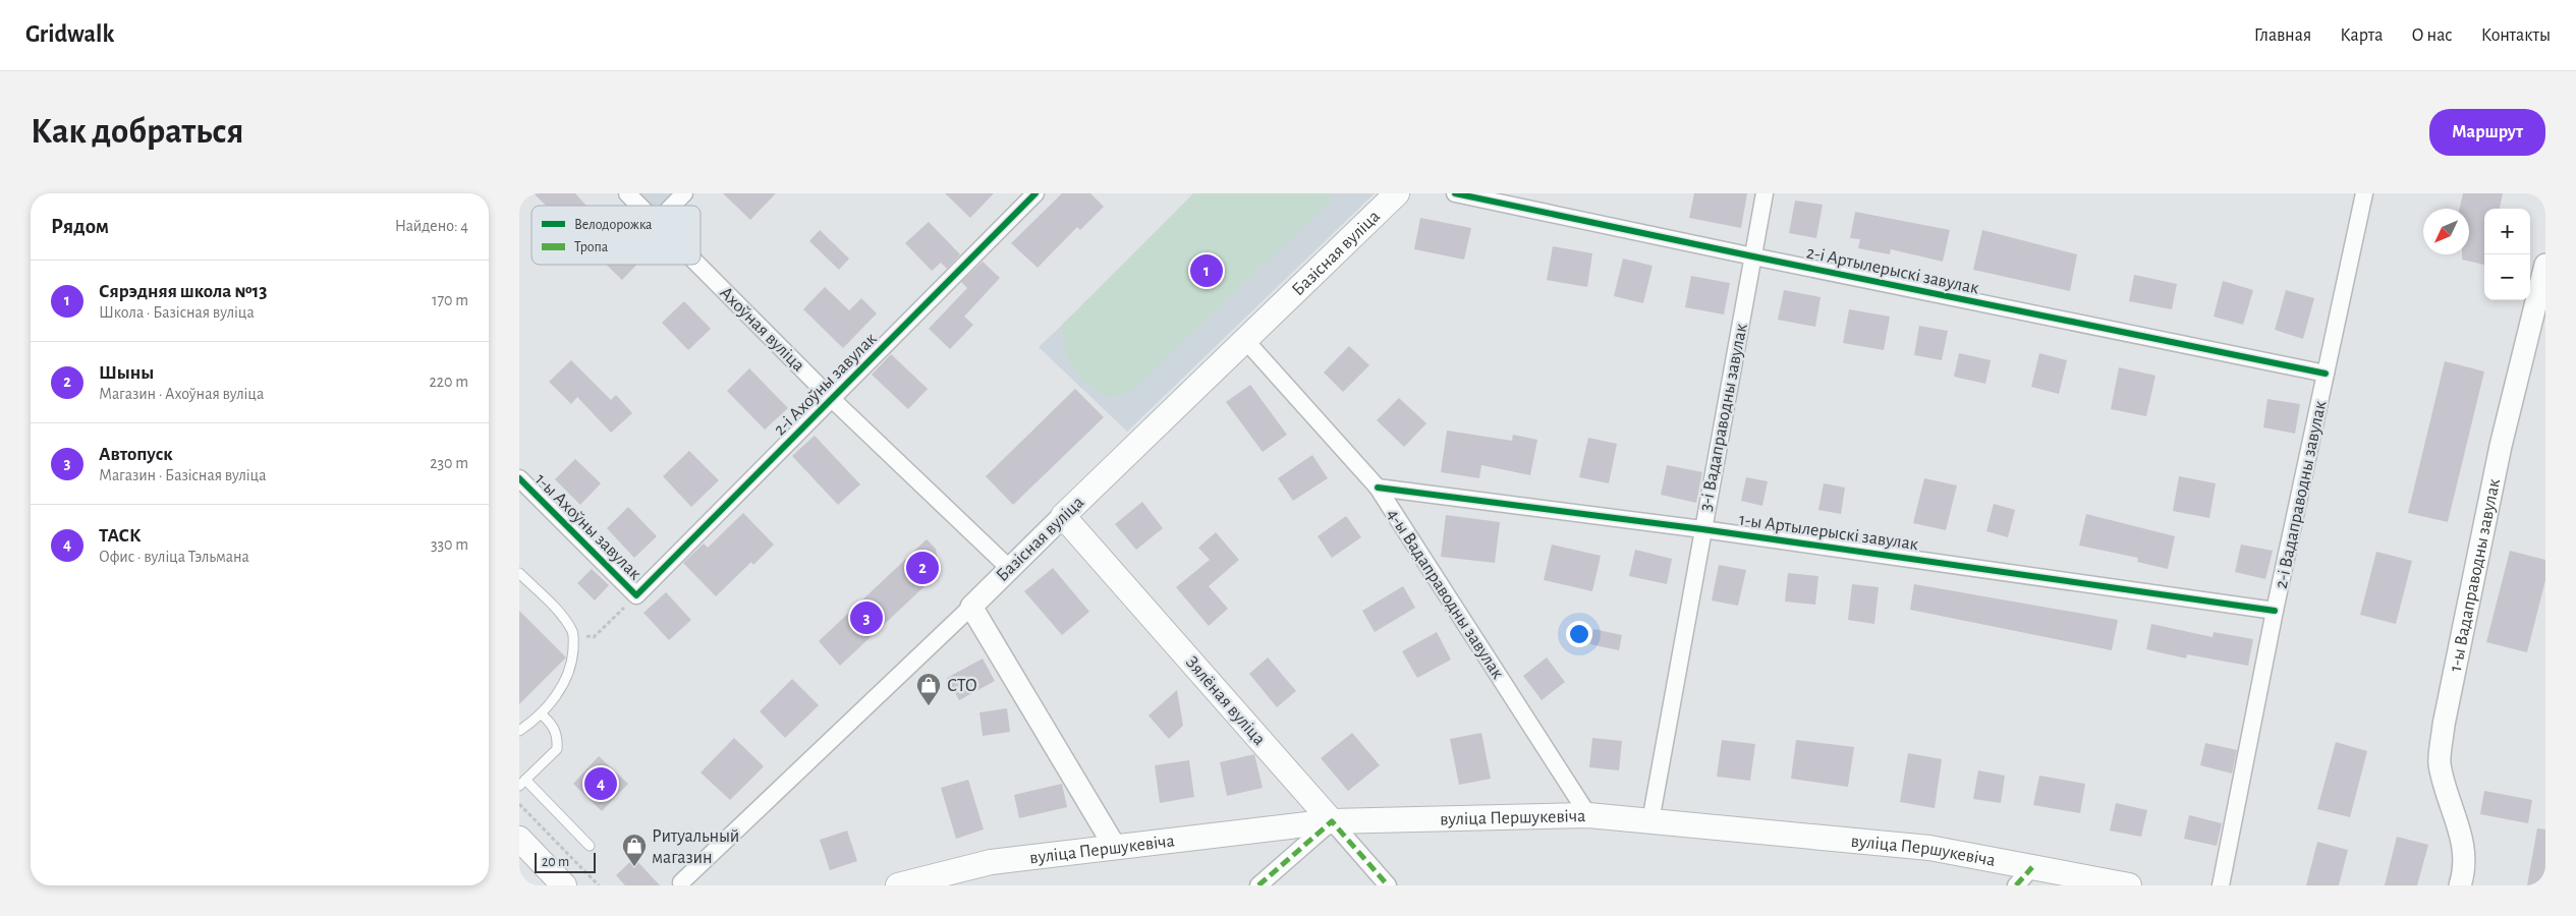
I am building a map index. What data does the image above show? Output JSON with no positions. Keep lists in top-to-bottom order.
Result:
{
  "streets": {
    "main road": ["Базісная вуліца", "Зялёная вуліца", "вуліца Першукевіча"],
    "street": [
      "2-і Артылерыскі завулак",
      "Ахоўная вуліца",
      "2-і Ахоўны завулак",
      "3-і Вадаправодны завулак",
      "2-і Вадаправодны завулак",
      "1-ы Ахоўны завулак",
      "1-ы Артылерыскі завулак",
      "1-ы Вадаправодны завулак",
      "4-ы Вадаправодны завулак"
    ]
  },
  "crossings": [
    ["Базісная вуліца", "Ахоўная вуліца"],
    ["Базісная вуліца", "4-ы Вадаправодны завулак"],
    ["Базісная вуліца", "Зялёная вуліца"],
    ["2-і Артылерыскі завулак", "3-і Вадаправодны завулак"],
    ["2-і Артылерыскі завулак", "2-і Вадаправодны завулак"],
    ["Ахоўная вуліца", "2-і Ахоўны завулак"],
    ["2-і Ахоўны завулак", "1-ы Ахоўны завулак"],
    ["3-і Вадаправодны завулак", "1-ы Артылерыскі завулак"],
    ["3-і Вадаправодны завулак", "вуліца Першукевіча"],
    ["2-і Вадаправодны завулак", "1-ы Артылерыскі завулак"],
    ["1-ы Артылерыскі завулак", "4-ы Вадаправодны завулак"],
    ["4-ы Вадаправодны завулак", "вуліца Першукевіча"],
    ["Зялёная вуліца", "вуліца Першукевіча"]
  ],
  "places": {
    "shop": ["СТО", "Ритуальный магазин"]
  },
  "legend": ["Велодорожка", "Тропа"],
  "scale_bar": "20 m",
  "north": "bottom left",
  "page": {
    "header": "Gridwalk",
    "nav": [
      "Главная",
      "Карта",
      "О нас",
      "Контакты"
    ],
    "buttons": "Маршрут",
    "title": "Как добраться",
    "heading": ["Рядом", "Найдено: 4"],
    "map_buttons": ["+", "−"],
    "pins": [
      "1",
      "2",
      "3",
      "4"
    ],
    "list": [
      {
        "mark": "1",
        "name": "Сярэдняя школа №13",
        "note": "Школа · Базісная вуліца",
        "value": "170 m"
      },
      {
        "mark": "2",
        "name": "Шыны",
        "note": "Магазин · Ахоўная вуліца",
        "value": "220 m"
      },
      {
        "mark": "3",
        "name": "Автопуск",
        "note": "Магазин · Базісная вуліца",
        "value": "230 m"
      },
      {
        "mark": "4",
        "name": "ТАСК",
        "note": "Офис · вуліца Тэльмана",
        "value": "330 m"
      }
    ],
    "scale": "20 m"
  }
}
